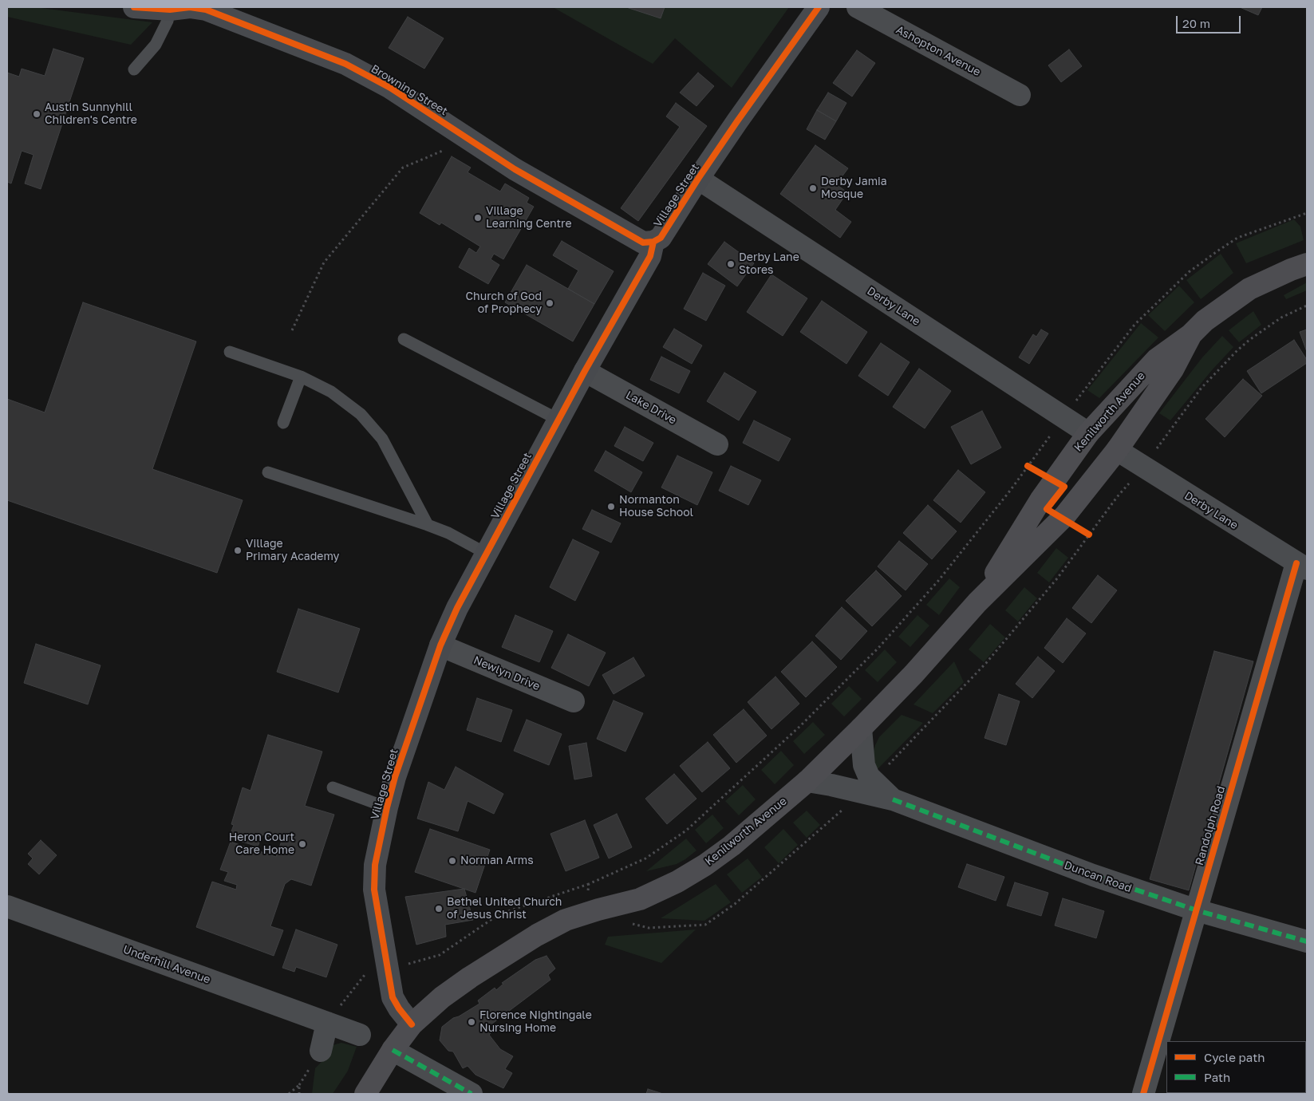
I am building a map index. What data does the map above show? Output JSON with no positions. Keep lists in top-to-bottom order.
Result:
{
  "streets": {
    "highway": ["Kenilworth Avenue"],
    "street": [
      "Ashopton Avenue",
      "Browning Street",
      "Village Street",
      "Derby Lane",
      "Lake Drive",
      "Newlyn Drive",
      "Randolph Road",
      "Duncan Road",
      "Underhill Avenue"
    ]
  },
  "crossings": [
    ["Browning Street", "Village Street"],
    ["Village Street", "Derby Lane"],
    ["Village Street", "Lake Drive"],
    ["Village Street", "Kenilworth Avenue"],
    ["Village Street", "Newlyn Drive"],
    ["Derby Lane", "Kenilworth Avenue"],
    ["Derby Lane", "Randolph Road"],
    ["Kenilworth Avenue", "Duncan Road"],
    ["Randolph Road", "Duncan Road"]
  ],
  "places": [
    "Austin Sunnyhill Children's Centre",
    "Derby Jamia Mosque",
    "Village Learning Centre",
    "Derby Lane Stores",
    "Church of God of Prophecy",
    "Normanton House School",
    "Village Primary Academy",
    "Heron Court Care Home",
    "Norman Arms",
    "Bethel United Church of Jesus Christ",
    "Florence Nightingale Nursing Home"
  ],
  "legend": ["Cycle path", "Path"],
  "scale_bar": "20 m"
}
